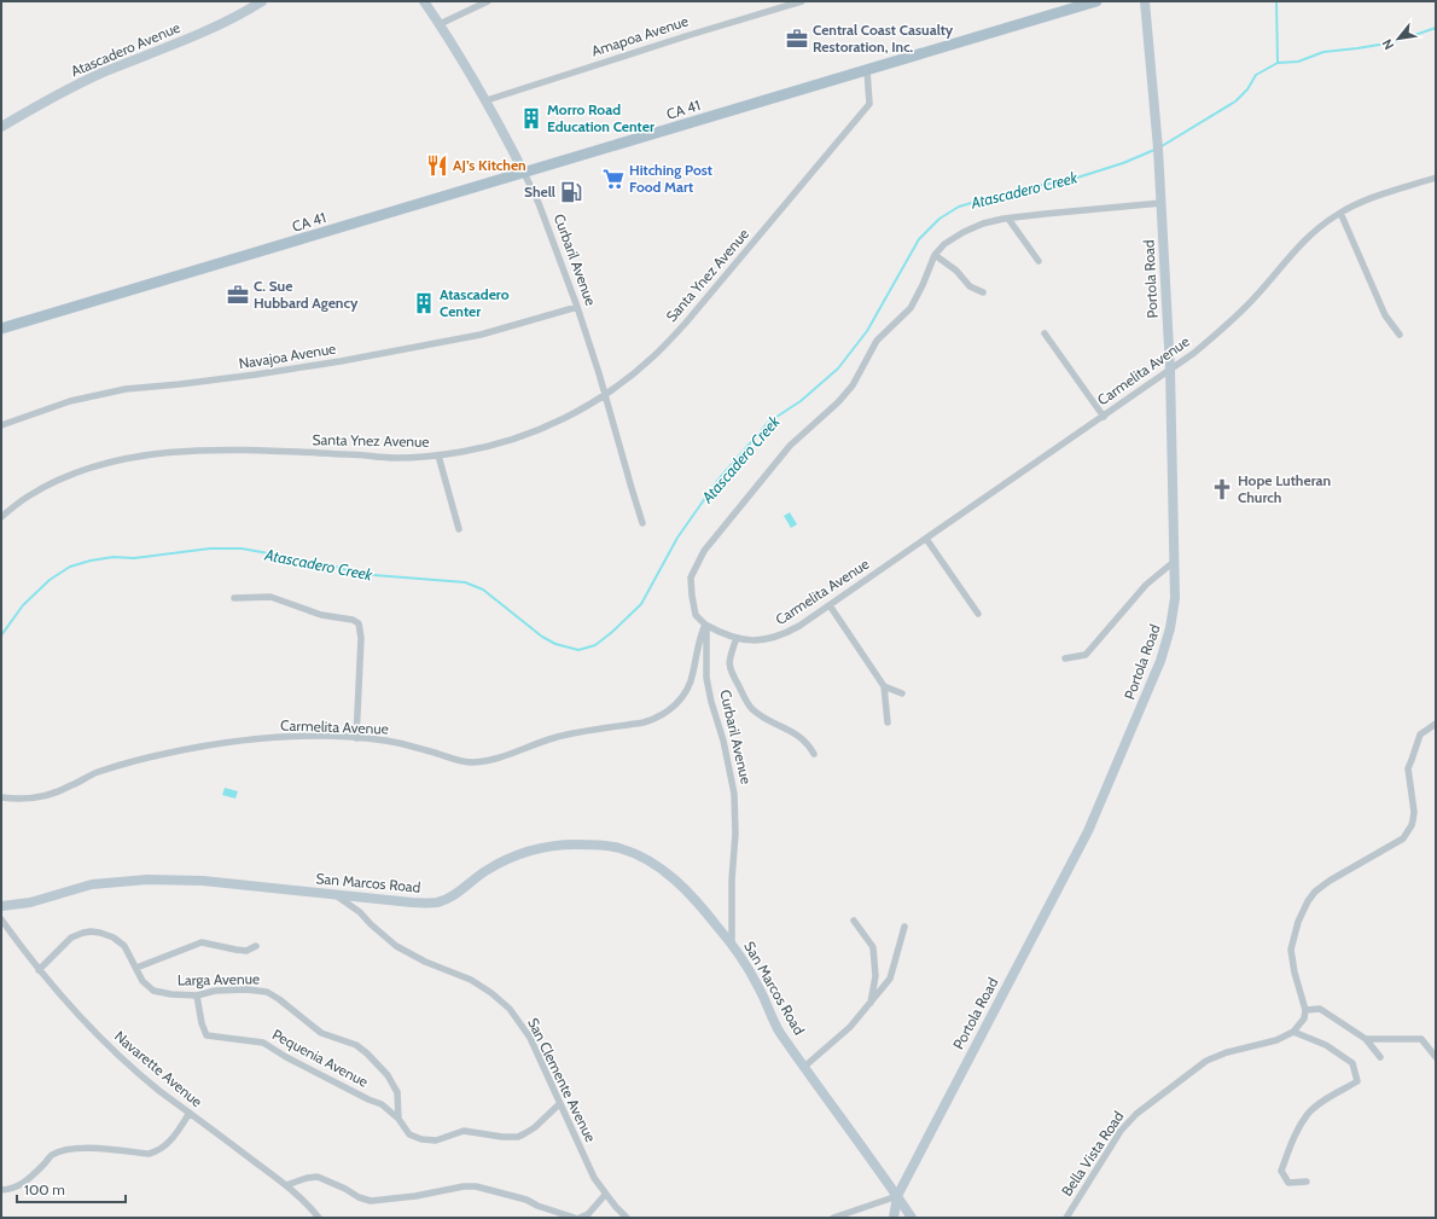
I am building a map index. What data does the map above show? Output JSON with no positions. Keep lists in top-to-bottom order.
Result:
{
  "streets": {
    "main road": ["CA 41"],
    "street": [
      "Amapoa Avenue",
      "Atascadero Avenue",
      "Curbaril Avenue",
      "Santa Ynez Avenue",
      "Portola Road",
      "Navajoa Avenue",
      "Carmelita Avenue",
      "San Marcos Road",
      "Larga Avenue",
      "Pequenia Avenue",
      "Navarette Avenue",
      "San Clemente Avenue",
      "Bella Vista Road"
    ]
  },
  "crossings": [
    ["Amapoa Avenue", "Curbaril Avenue"],
    ["CA 41", "Curbaril Avenue"],
    ["CA 41", "Santa Ynez Avenue"],
    ["Curbaril Avenue", "Santa Ynez Avenue"],
    ["Curbaril Avenue", "Navajoa Avenue"],
    ["Curbaril Avenue", "Carmelita Avenue"],
    ["Curbaril Avenue", "San Marcos Road"],
    ["Portola Road", "Carmelita Avenue"],
    ["Portola Road", "San Marcos Road"],
    ["San Marcos Road", "San Clemente Avenue"],
    ["Larga Avenue", "Pequenia Avenue"],
    ["Larga Avenue", "Navarette Avenue"]
  ],
  "water": ["Atascadero Creek"],
  "places": {
    "office": ["Central Coast Casualty Restoration, Inc.", "C. Sue Hubbard Agency"],
    "building": ["Morro Road Education Center", "Atascadero Center"],
    "restaurant": ["AJ’s Kitchen"],
    "supermarket": ["Hitching Post Food Mart"],
    "fuel station": ["Shell"],
    "church": ["Hope Lutheran Church"]
  },
  "scale_bar": "100 m",
  "north": "bottom left"
}
